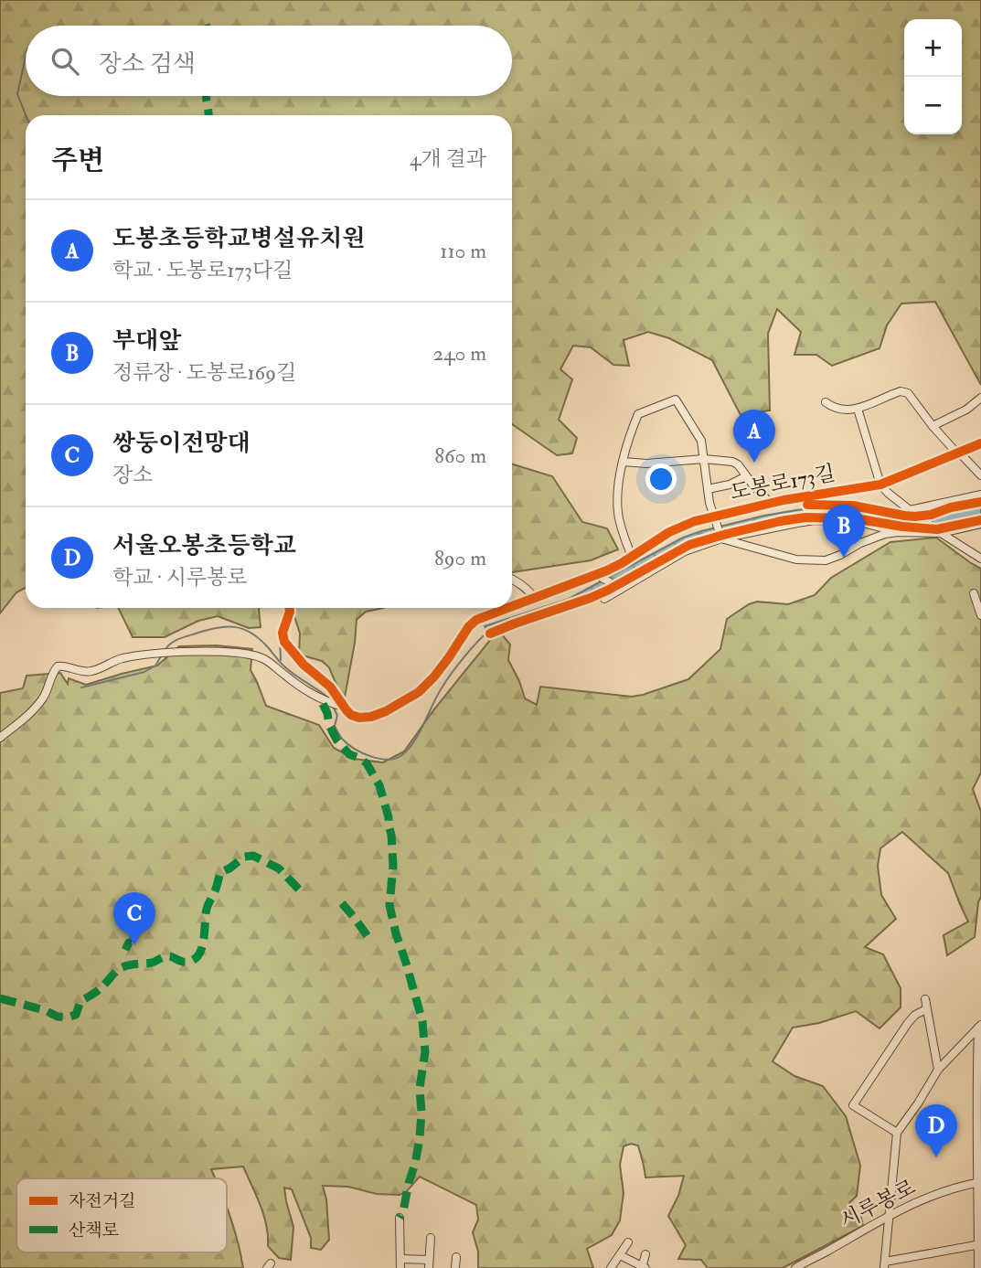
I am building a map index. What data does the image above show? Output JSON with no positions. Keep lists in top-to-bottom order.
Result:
{
  "streets": {
    "street": ["도봉로173길", "시루봉로"]
  },
  "legend": ["자전거길", "산책로"],
  "page": {
    "map_buttons": ["+", "−"],
    "search": "장소 검색",
    "heading": ["주변", "4개 결과"],
    "list": [
      {
        "mark": "A",
        "name": "도봉초등학교병설유치원",
        "note": "학교 · 도봉로173다길",
        "value": "110 m"
      },
      {
        "mark": "B",
        "name": "부대앞",
        "note": "정류장 · 도봉로169길",
        "value": "240 m"
      },
      {
        "mark": "C",
        "name": "쌍둥이전망대",
        "note": "장소",
        "value": "860 m"
      },
      {
        "mark": "D",
        "name": "서울오봉초등학교",
        "note": "학교 · 시루봉로",
        "value": "890 m"
      }
    ],
    "pins": [
      "A",
      "B",
      "C",
      "D"
    ]
  }
}
